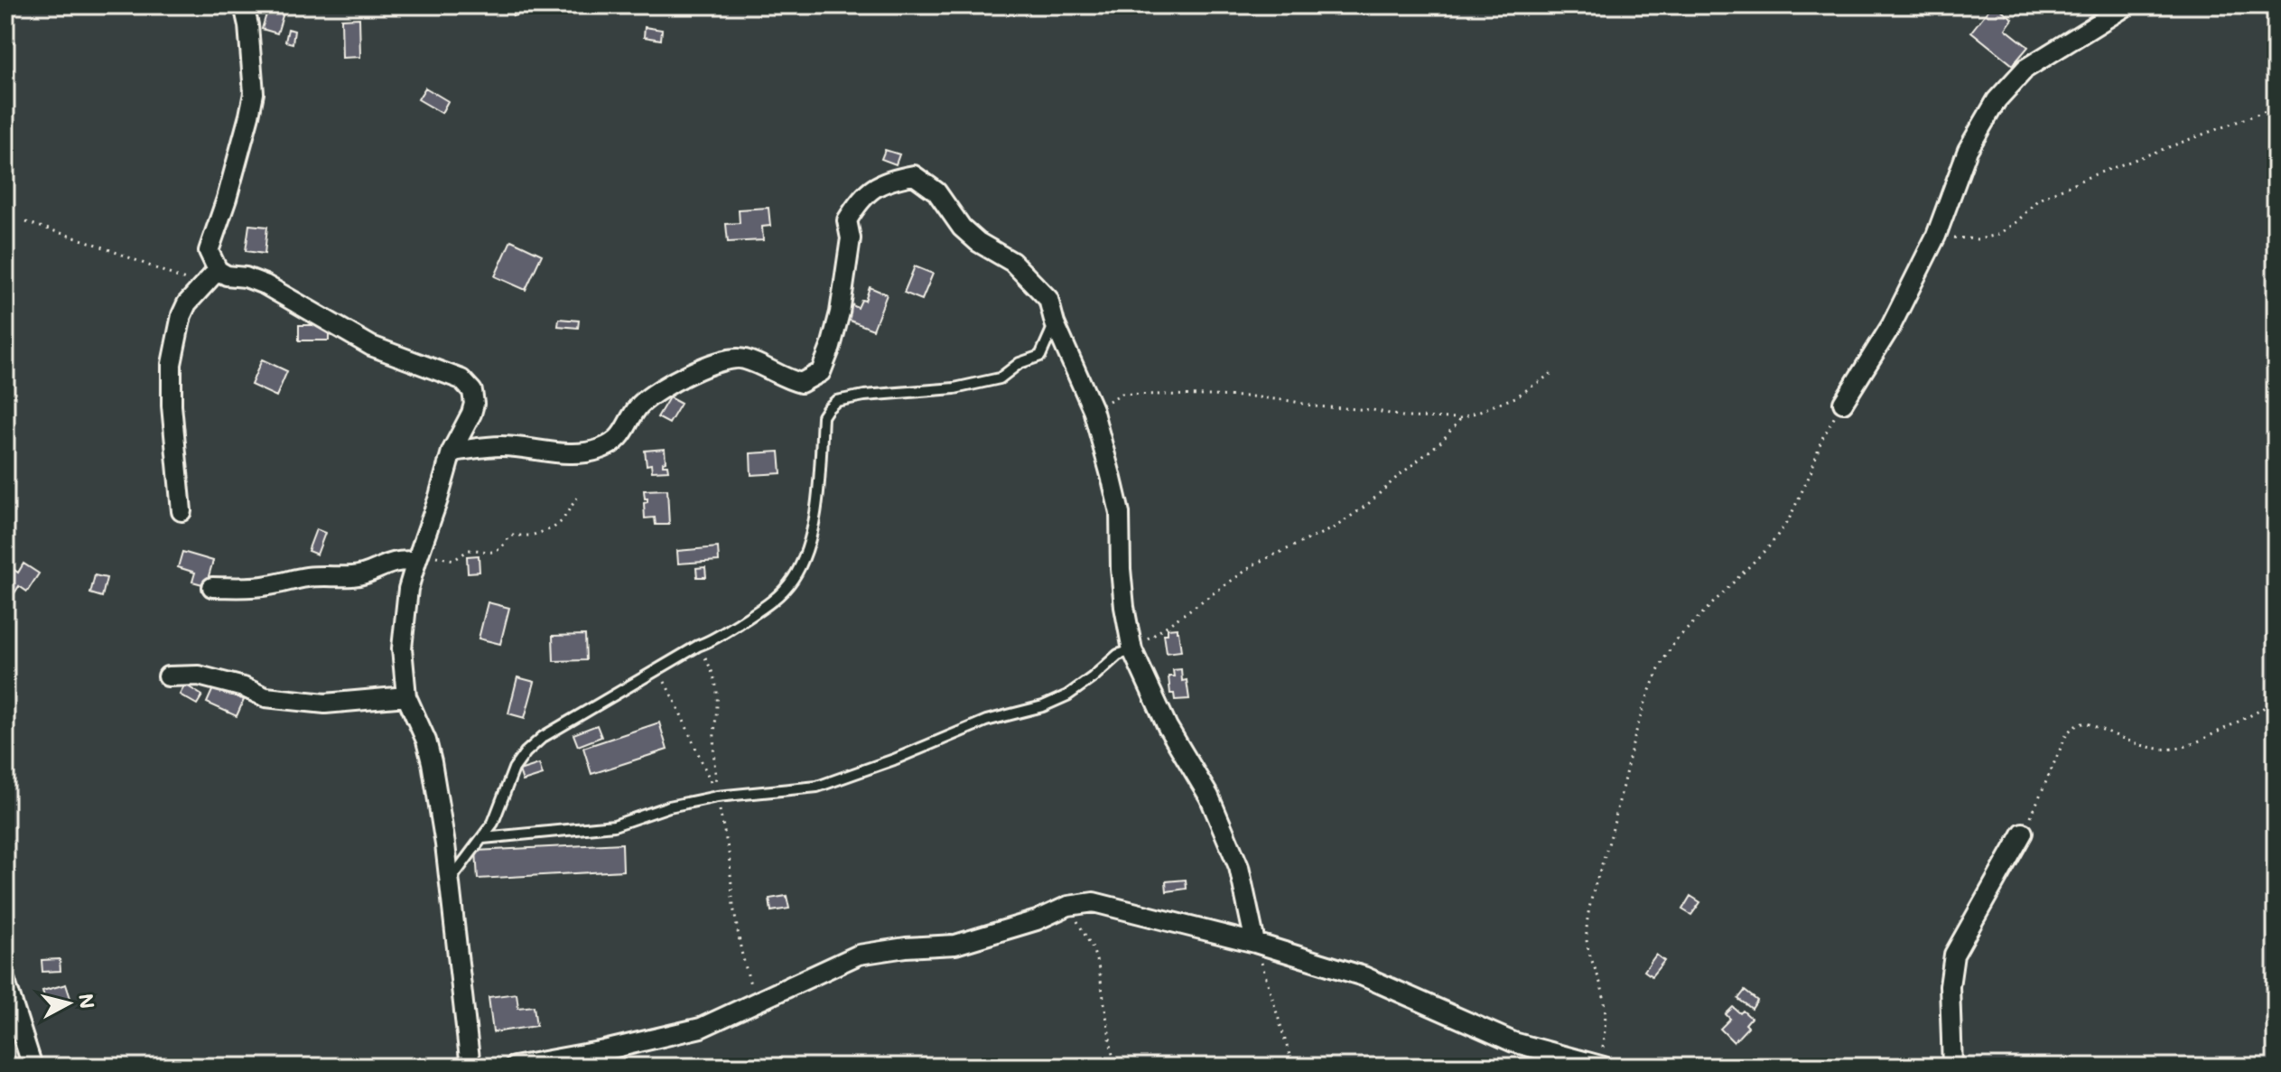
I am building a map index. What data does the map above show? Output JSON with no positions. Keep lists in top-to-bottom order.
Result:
{
  "north": "right"
}
